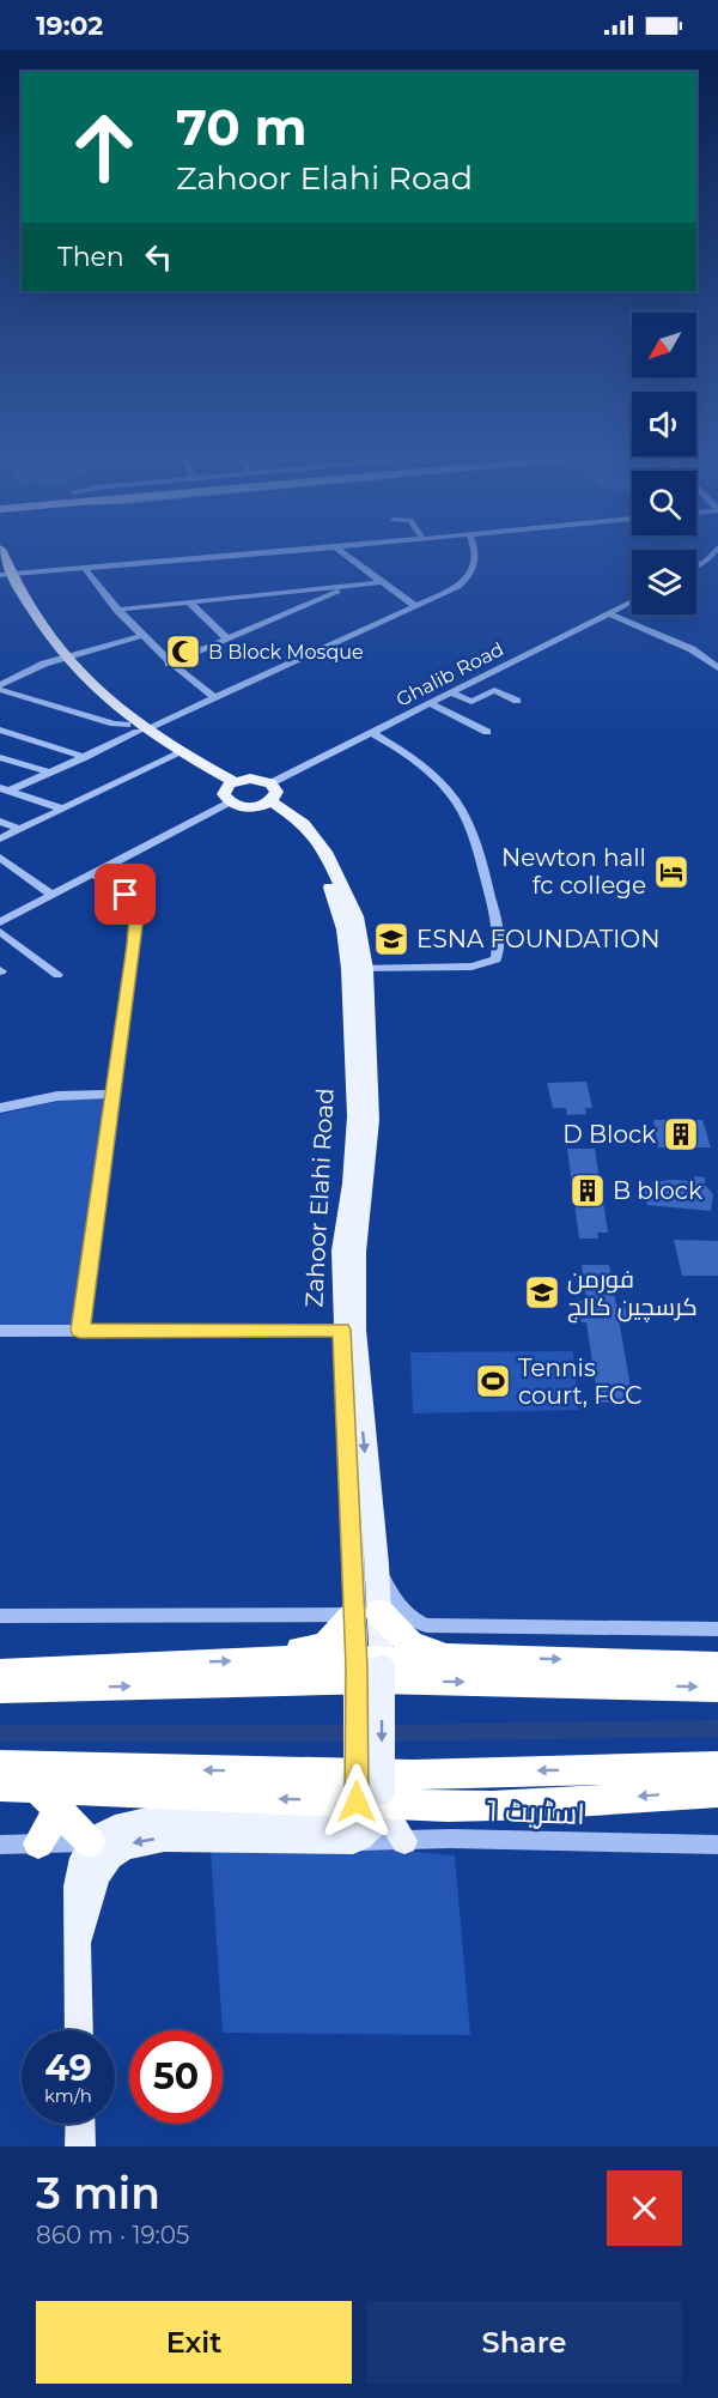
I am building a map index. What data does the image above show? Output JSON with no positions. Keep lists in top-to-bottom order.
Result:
{
  "streets": {
    "main road": ["Zahoor Elahi Road"],
    "street": ["Ghalib Road", "اسٹریٹ 1"]
  },
  "crossings": [
    ["Ghalib Road", "Zahoor Elahi Road"]
  ],
  "places": {
    "mosque": ["B Block Mosque"],
    "hotel": ["Newton hall fc college"],
    "school or university": ["ESNA FOUNDATION", "فورمن کرسچین کالج"],
    "building": ["D Block", "B block"],
    "sports": ["Tennis court, FCC"]
  },
  "north": "bottom left",
  "page": {
    "status": "19:02",
    "turn": ["70 m", "Zahoor Elahi Road"],
    "then": "Then",
    "speed": "49 km/h",
    "limit": "50",
    "heading": ["3 min", "860 m · 19:05"],
    "buttons": ["Exit", "Share"]
  }
}
